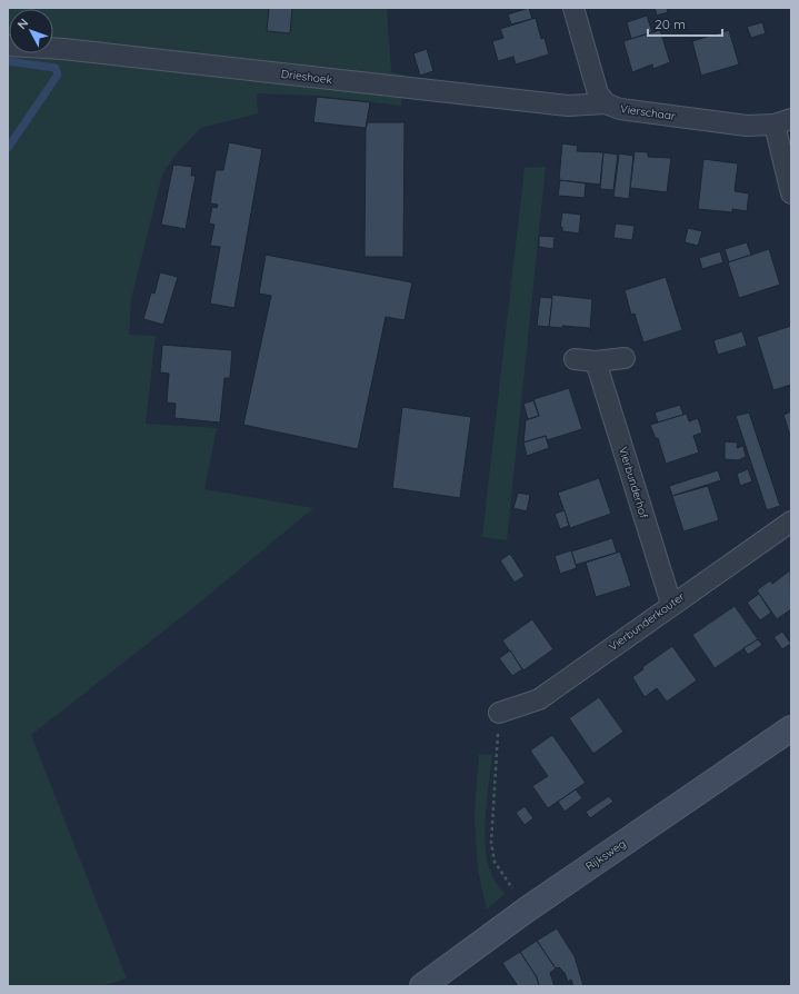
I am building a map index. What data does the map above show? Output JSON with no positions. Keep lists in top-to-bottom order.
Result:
{
  "streets": {
    "main road": ["Rijksweg"],
    "street": [
      "Drieshoek",
      "Vierschaar",
      "Vierbunderhof",
      "Vierbunderkouter"
    ]
  },
  "crossings": [
    ["Drieshoek", "Vierschaar"],
    ["Vierbunderhof", "Vierbunderkouter"]
  ],
  "scale_bar": "20 m",
  "north": "top left"
}
